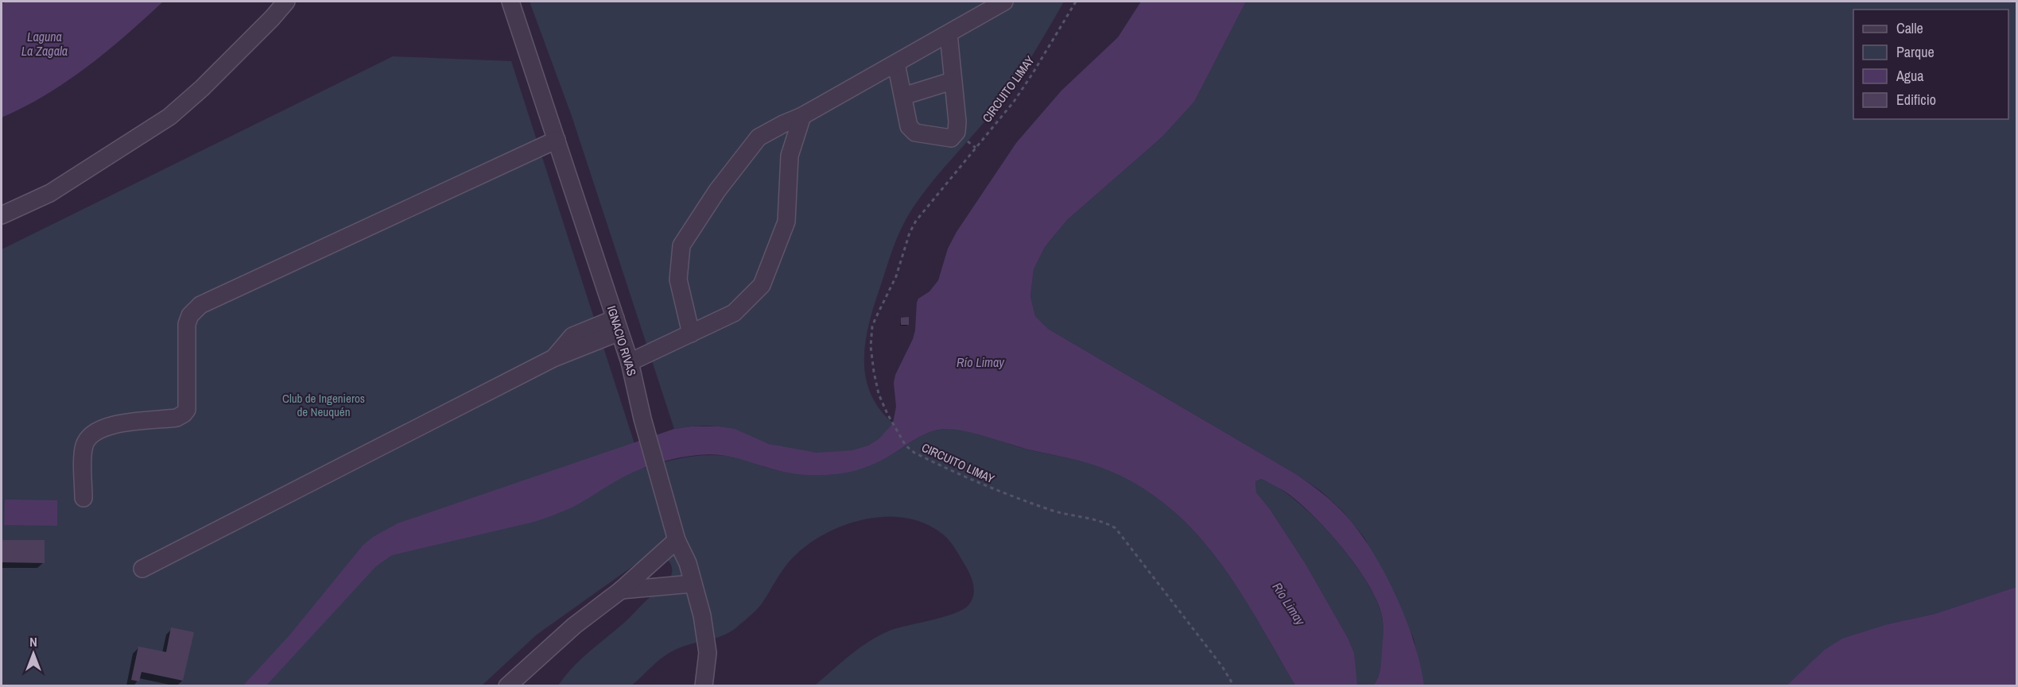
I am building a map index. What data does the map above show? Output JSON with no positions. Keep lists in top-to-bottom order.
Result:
{
  "streets": {
    "street": ["IGNACIO RIVAS"],
    "path": ["CIRCUITO LIMAY"]
  },
  "water": ["Laguna La Zagala", "Río Limay"],
  "parks": ["Club de Ingenieros de Neuquén"],
  "legend": [
    "Calle",
    "Parque",
    "Agua",
    "Edificio"
  ],
  "north": "top"
}
